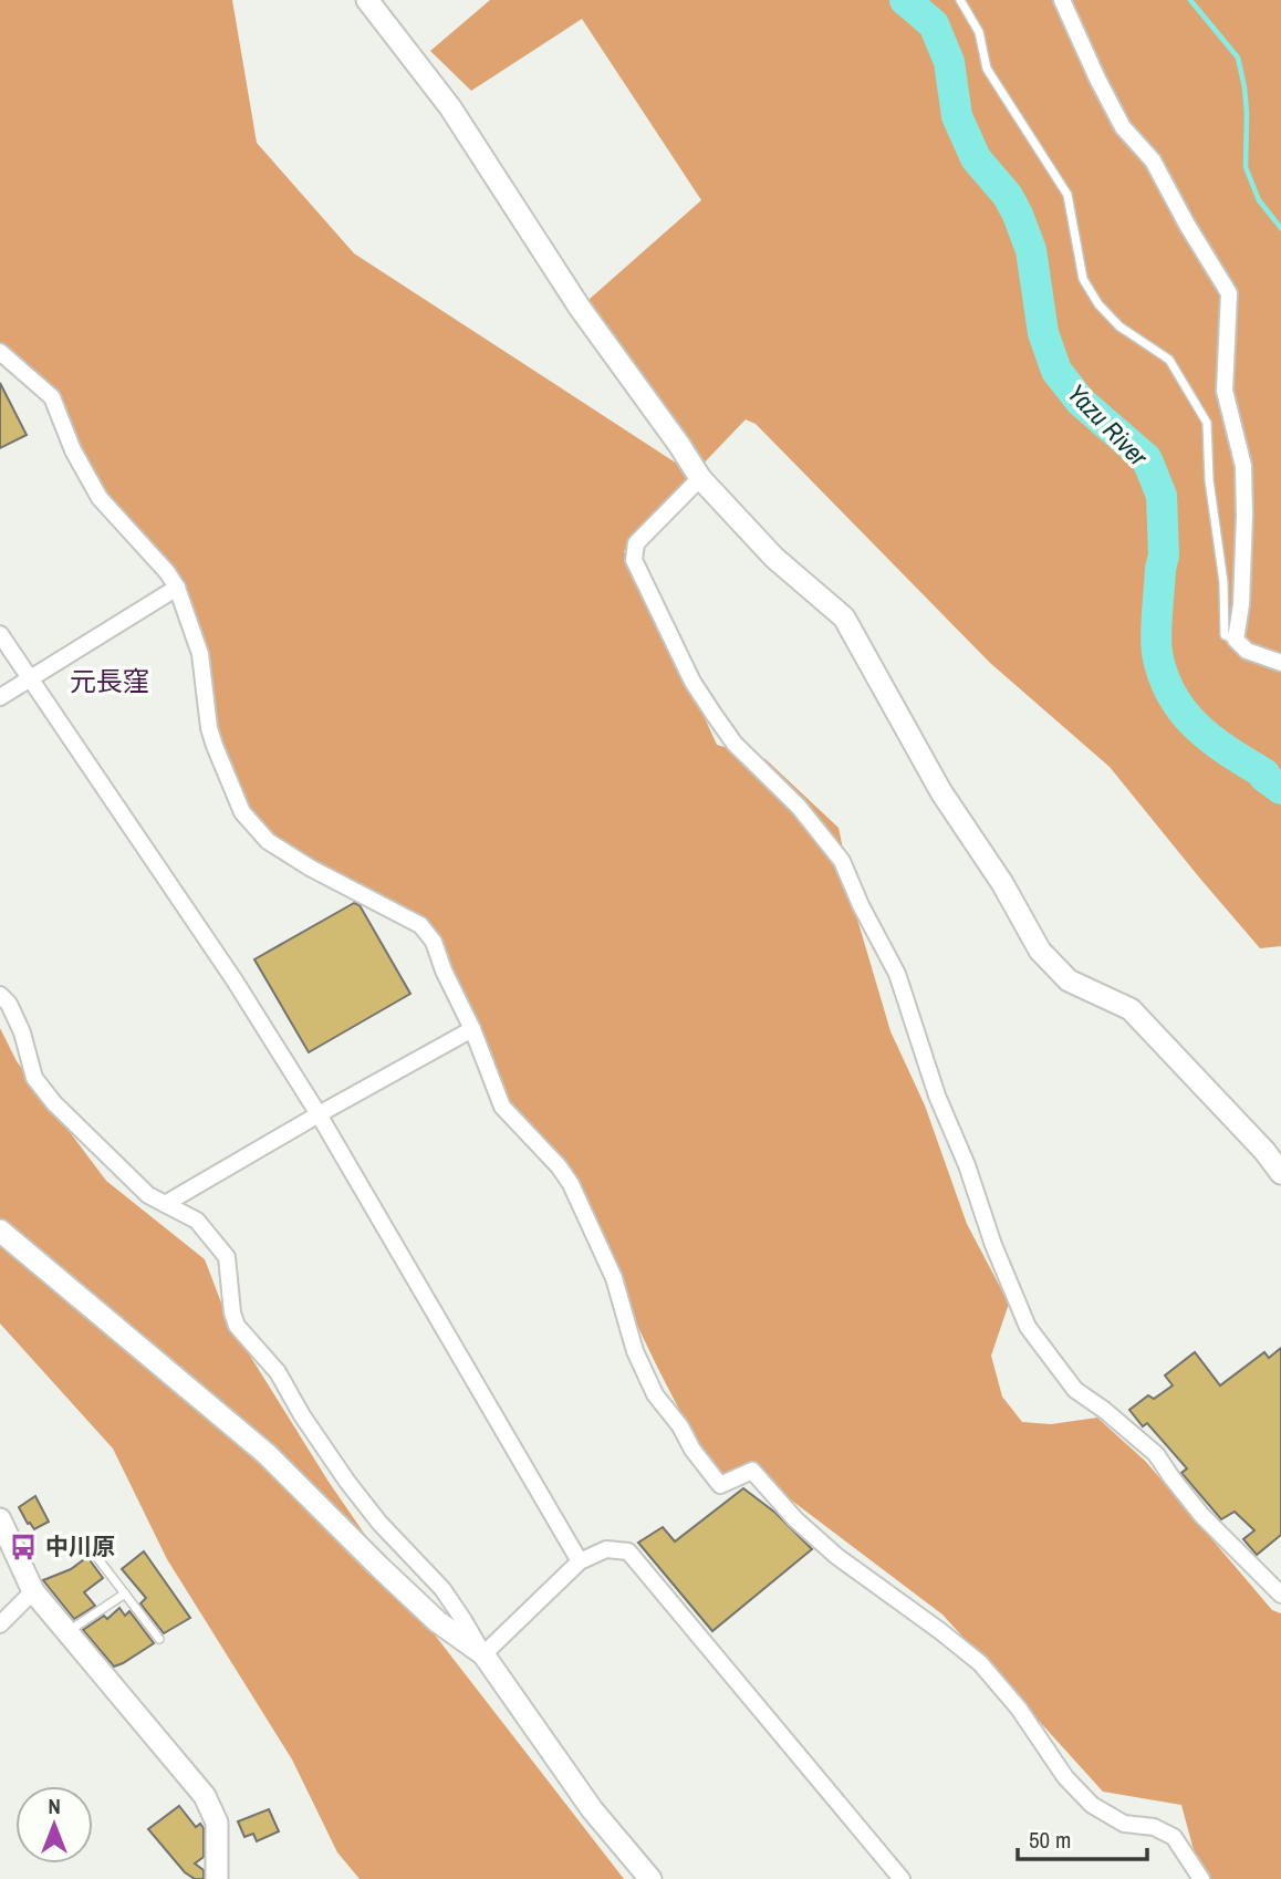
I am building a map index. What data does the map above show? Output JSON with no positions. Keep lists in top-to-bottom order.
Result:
{
  "districts": ["元長窪"],
  "water": ["Yazu River"],
  "places": {
    "bus stop": ["中川原"]
  },
  "scale_bar": "50 m",
  "north": "top"
}
